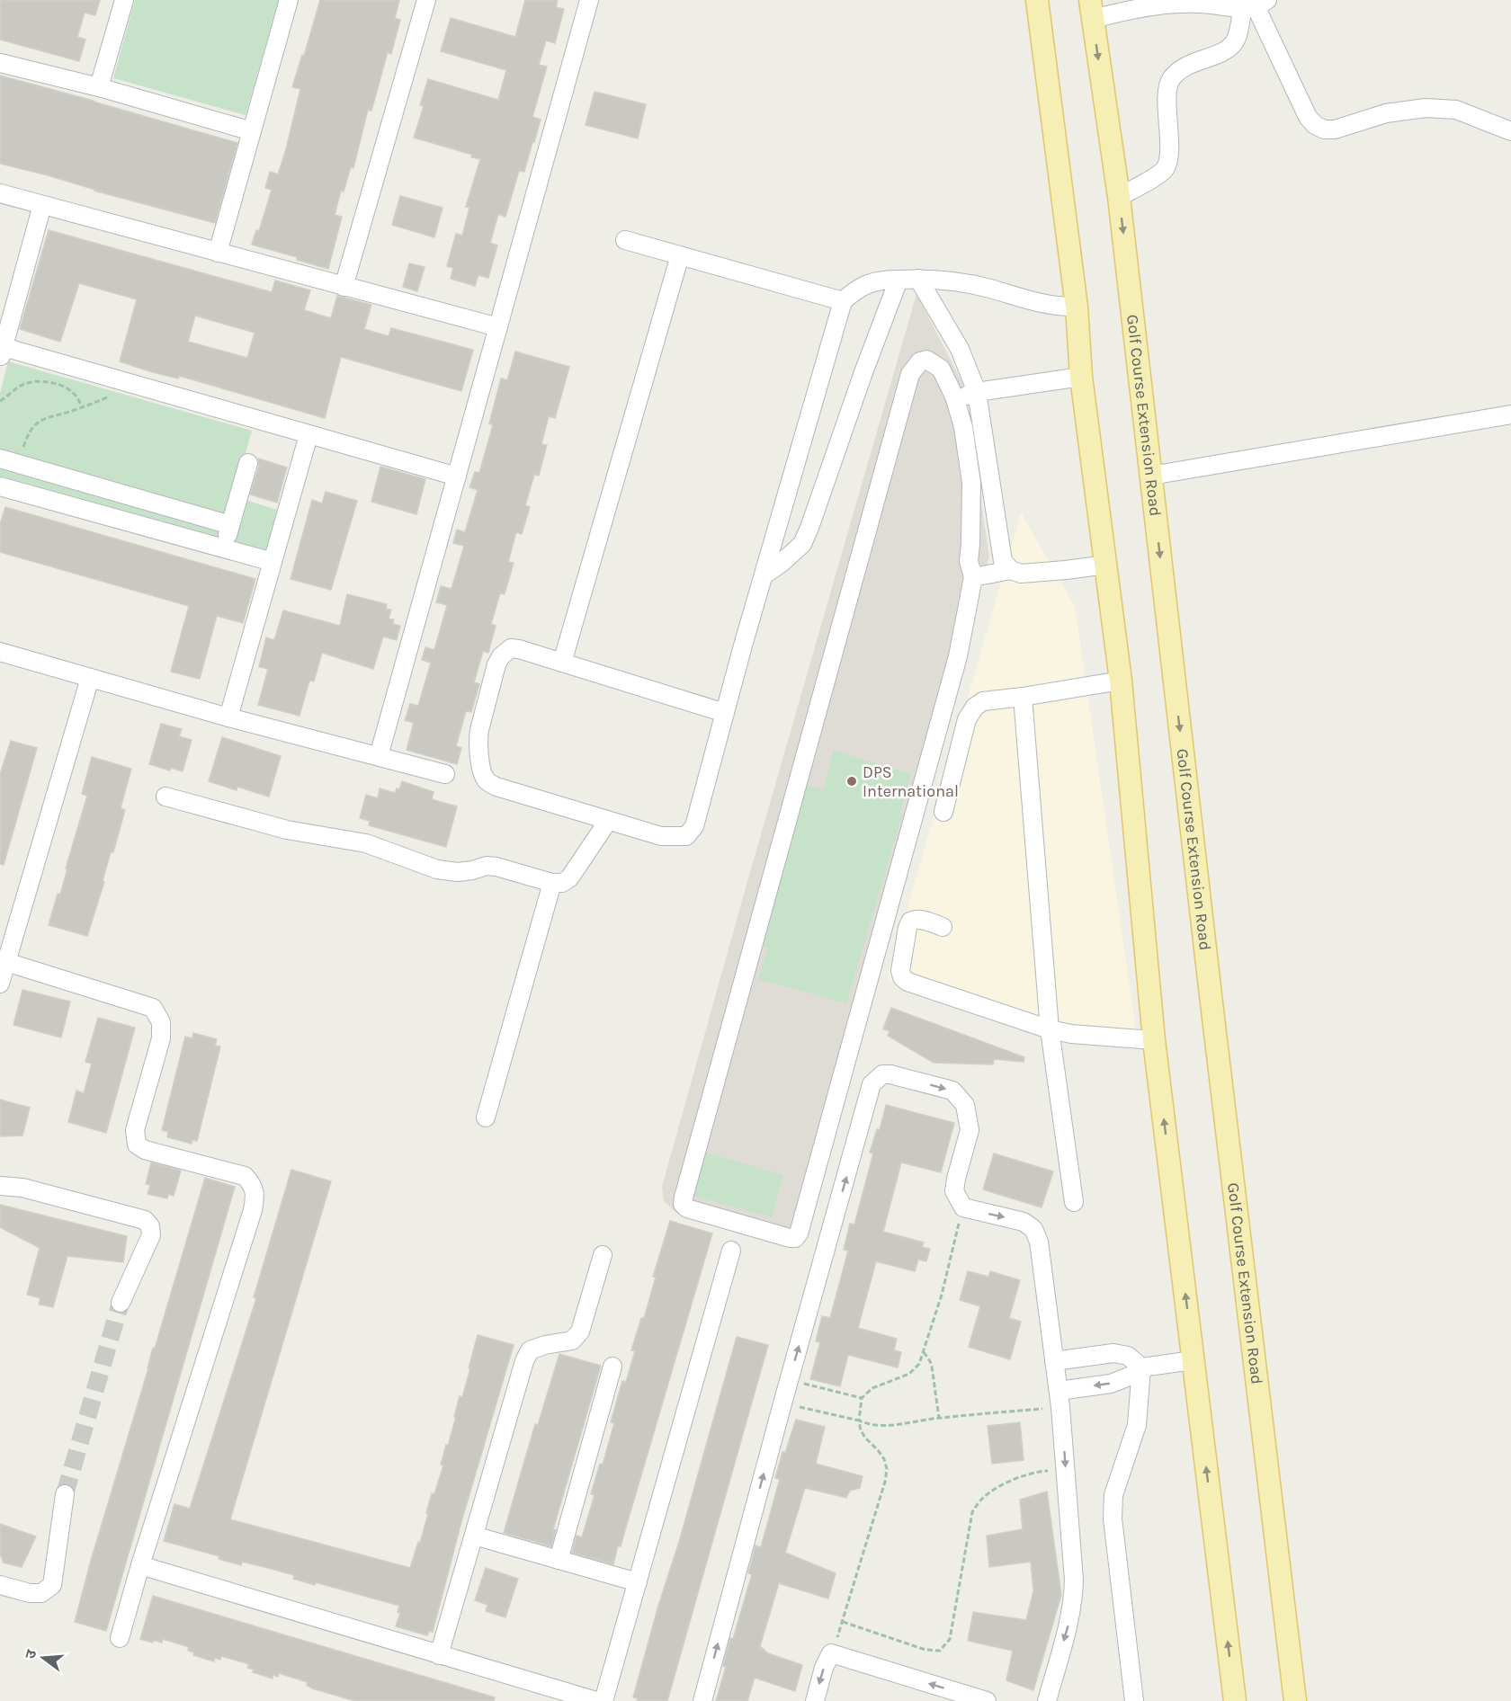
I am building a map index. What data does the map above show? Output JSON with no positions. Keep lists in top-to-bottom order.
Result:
{
  "streets": {
    "main road": ["Golf Course Extension Road"]
  },
  "places": ["DPS International"],
  "north": "left"
}
